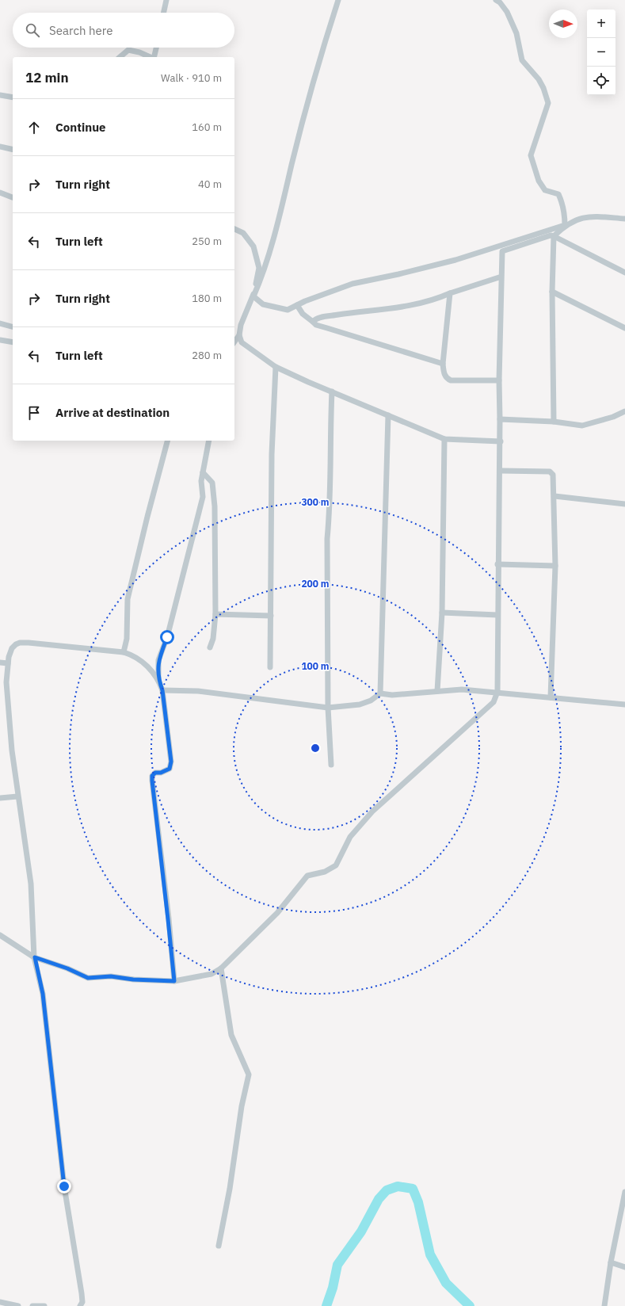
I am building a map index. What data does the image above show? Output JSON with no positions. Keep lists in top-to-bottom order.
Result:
{
  "north": "right",
  "page": {
    "map_buttons": ["+", "−"],
    "search": "Search here",
    "heading": ["12 min", "Walk · 910 m"],
    "list": [
      ["Continue", "160 m"],
      ["Turn right", "40 m"],
      ["Turn left", "250 m"],
      ["Turn right", "180 m"],
      ["Turn left", "280 m"],
      "Arrive at destination"
    ]
  },
  "rings": ["300 m", "200 m", "100 m"]
}
